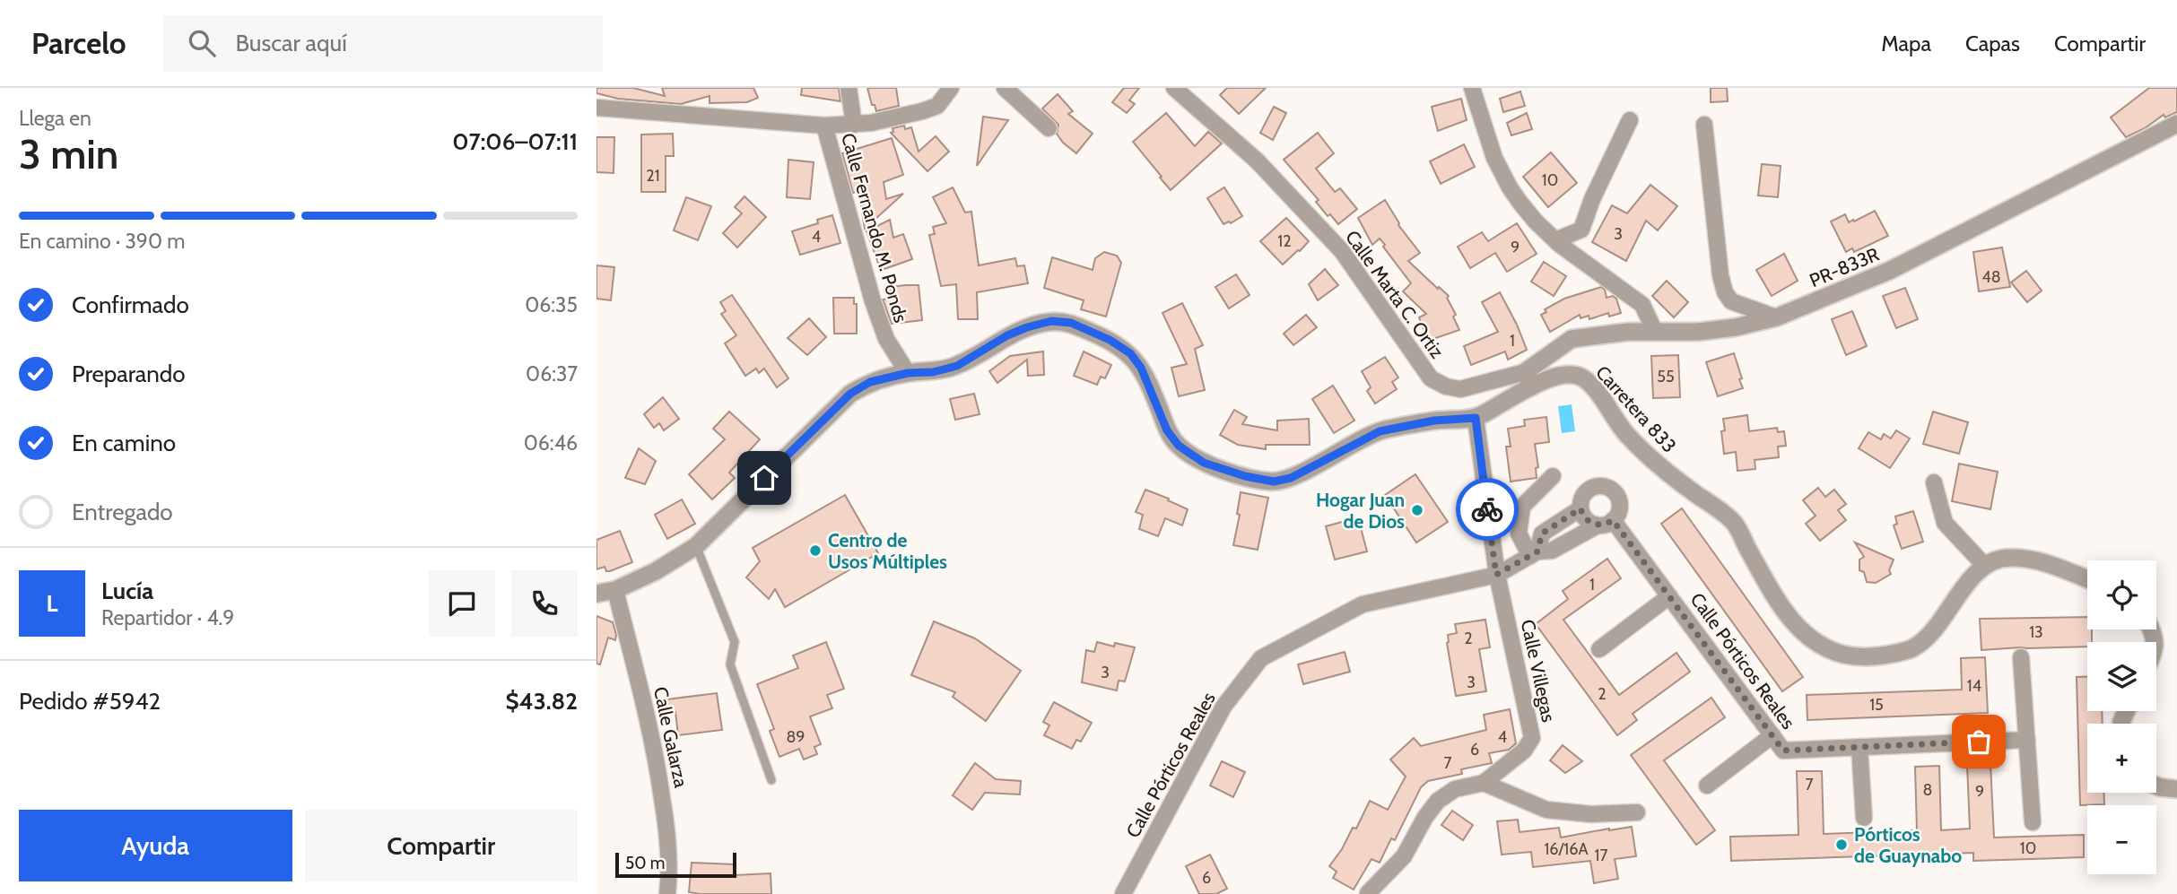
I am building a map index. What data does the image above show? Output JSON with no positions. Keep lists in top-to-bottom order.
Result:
{
  "streets": {
    "street": [
      "Calle Fernando M. Ponds",
      "PR-833R",
      "Calle Marta C. Ortiz",
      "Carretera 833",
      "Calle Pórticos Reales",
      "Calle Villegas",
      "Calle Galarza"
    ]
  },
  "crossings": [
    ["Calle Fernando M. Ponds", "Carretera 833"],
    ["PR-833R", "Calle Marta C. Ortiz"],
    ["PR-833R", "Carretera 833"],
    ["Calle Marta C. Ortiz", "Carretera 833"],
    ["Carretera 833", "Calle Villegas"],
    ["Carretera 833", "Calle Galarza"],
    ["Calle Pórticos Reales", "Calle Villegas"]
  ],
  "places": ["Hogar Juan de Dios", "Centro de Usos Múltiples", "Pórticos de Guaynabo"],
  "house_numbers": [
    "21",
    "10",
    "3",
    "4",
    "12",
    "9",
    "48",
    "1",
    "55",
    "1",
    "13",
    "2",
    "3",
    "3",
    "14",
    "2",
    "15",
    "89",
    "4",
    "6",
    "7",
    "7",
    "8",
    "9",
    "10",
    "16/16A",
    "17",
    "6"
  ],
  "scale_bar": "50 m",
  "page": {
    "header": "Parcelo",
    "search": "Buscar aquí",
    "nav": ["Mapa", "Capas", "Compartir"],
    "heading": ["3 min", "Llega en", "07:06–07:11"],
    "panel": [
      "Lucía",
      "Repartidor · 4.9",
      "Pedido #5942",
      "$43.82"
    ],
    "bar": "En camino · 390 m",
    "list": [
      ["Confirmado", "06:35"],
      ["Preparando", "06:37"],
      ["En camino", "06:46"],
      "Entregado"
    ],
    "map_buttons": ["+", "−"],
    "round": "L",
    "buttons": ["Ayuda", "Compartir"],
    "scale": "50 m"
  }
}
